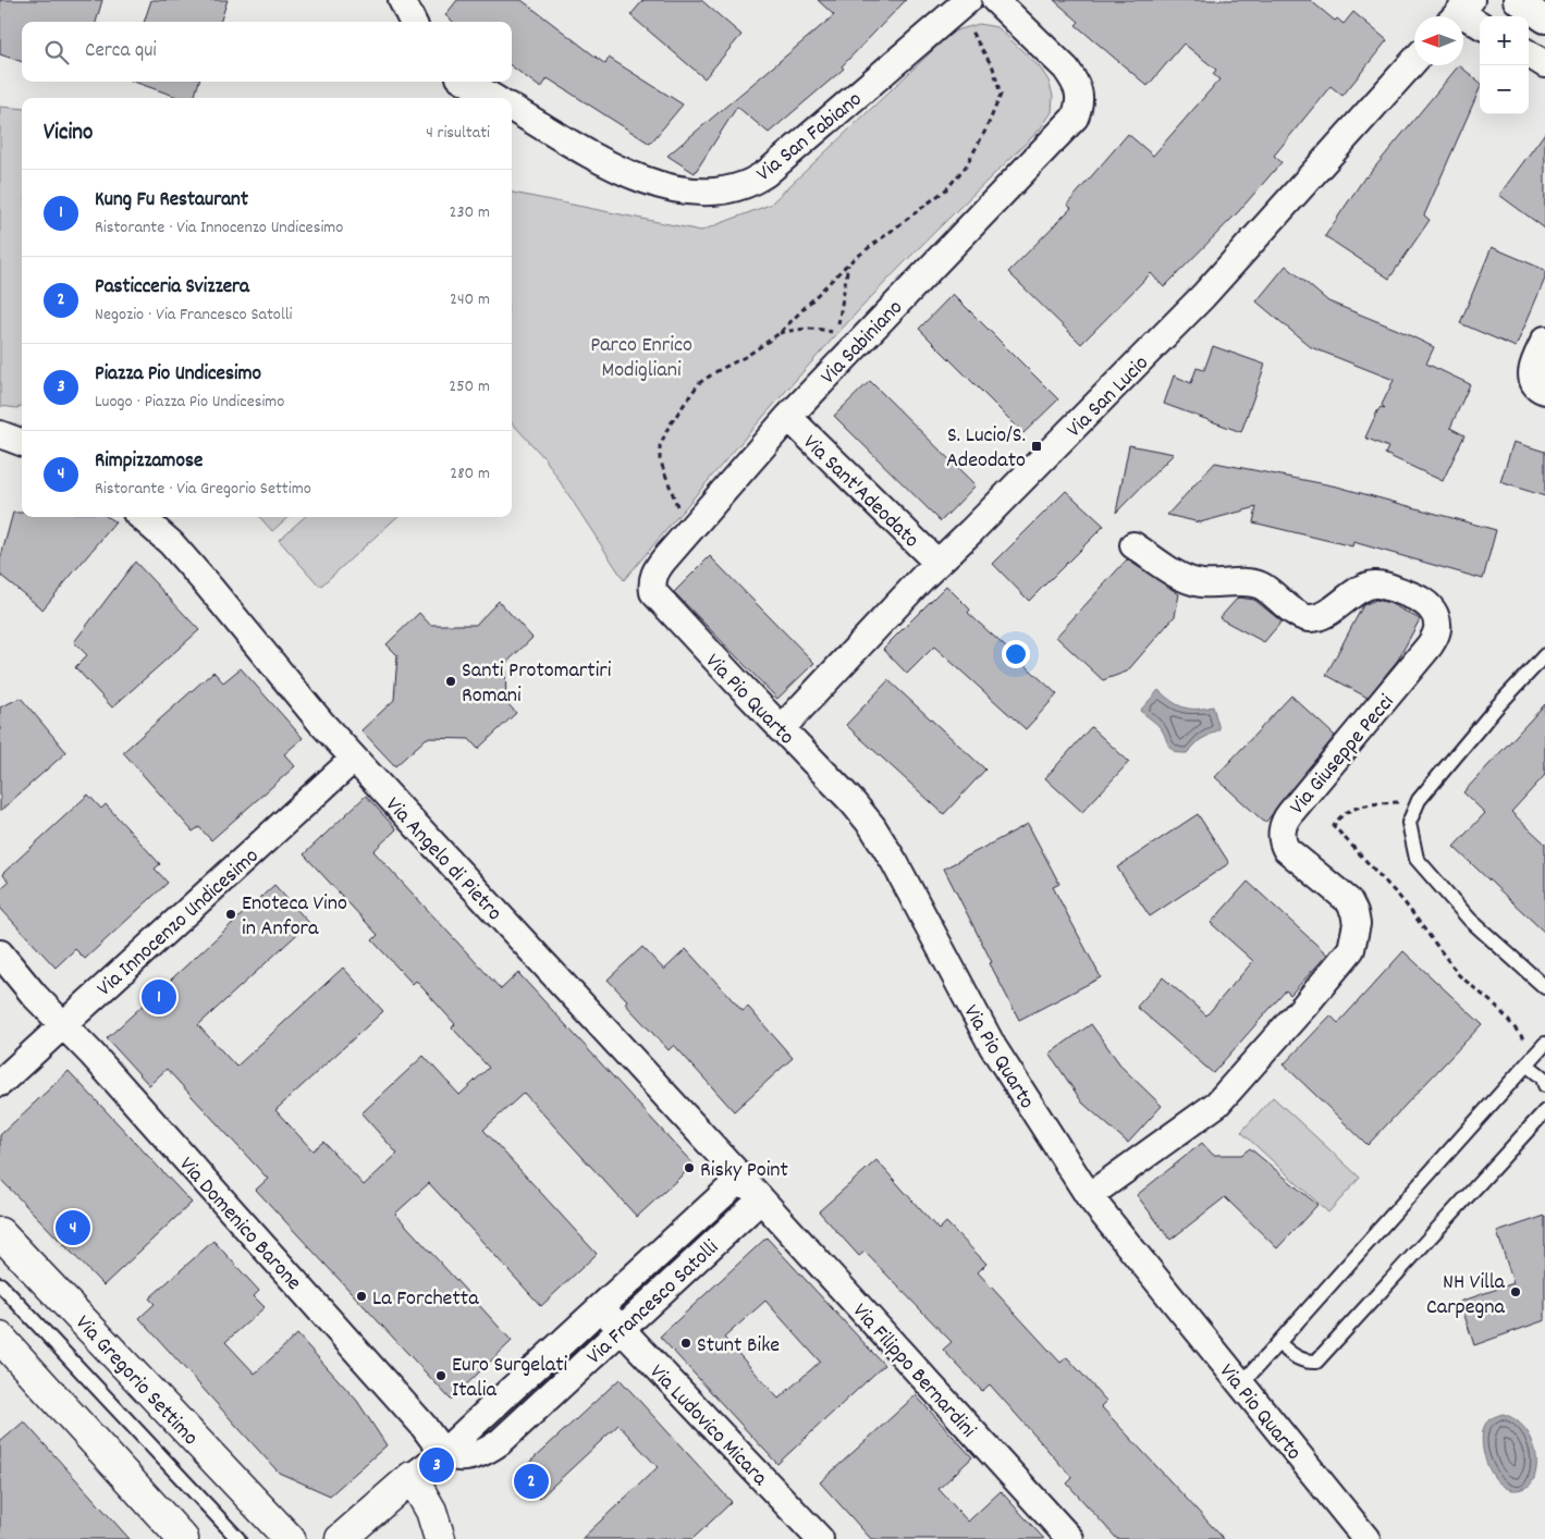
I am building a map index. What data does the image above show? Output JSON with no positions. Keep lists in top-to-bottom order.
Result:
{
  "streets": {
    "main road": ["Via Gregorio Settimo"],
    "street": [
      "Via San Fabiano",
      "Via Sabiniano",
      "Via San Lucio",
      "Via Sant'Adeodato",
      "Via Pio Quarto",
      "Via Giuseppe Pecci",
      "Via Angelo di Pietro",
      "Via Innocenzo Undicesimo",
      "Via Domenico Barone",
      "Via Francesco Satolli",
      "Via Filippo Bernardini",
      "Via Ludovico Micara"
    ]
  },
  "crossings": [
    ["Via Sabiniano", "Via Sant'Adeodato"],
    ["Via Sabiniano", "Via Pio Quarto"],
    ["Via San Lucio", "Via Sant'Adeodato"],
    ["Via San Lucio", "Via Pio Quarto"],
    ["Via Pio Quarto", "Via Giuseppe Pecci"],
    ["Via Angelo di Pietro", "Via Innocenzo Undicesimo"],
    ["Via Angelo di Pietro", "Via Francesco Satolli"],
    ["Via Angelo di Pietro", "Via Filippo Bernardini"],
    ["Via Innocenzo Undicesimo", "Via Domenico Barone"],
    ["Via Domenico Barone", "Via Francesco Satolli"],
    ["Via Francesco Satolli", "Via Filippo Bernardini"],
    ["Via Francesco Satolli", "Via Ludovico Micara"]
  ],
  "parks": ["Parco Enrico Modigliani"],
  "places": {
    "transit": ["S. Lucio/S. Adeodato"],
    "other": [
      "Santi Protomartiri Romani",
      "Enoteca Vino in Anfora",
      "Risky Point",
      "NH Villa Carpegna",
      "La Forchetta",
      "Stunt Bike",
      "Euro Surgelati Italia"
    ]
  },
  "north": "left",
  "page": {
    "map_buttons": ["+", "−"],
    "search": "Cerca qui",
    "heading": ["Vicino", "4 risultati"],
    "list": [
      {
        "mark": "1",
        "name": "Kung Fu Restaurant",
        "note": "Ristorante · Via Innocenzo Undicesimo",
        "value": "230 m"
      },
      {
        "mark": "2",
        "name": "Pasticceria Svizzera",
        "note": "Negozio · Via Francesco Satolli",
        "value": "240 m"
      },
      {
        "mark": "3",
        "name": "Piazza Pio Undicesimo",
        "note": "Luogo · Piazza Pio Undicesimo",
        "value": "250 m"
      },
      {
        "mark": "4",
        "name": "Rimpizzamose",
        "note": "Ristorante · Via Gregorio Settimo",
        "value": "280 m"
      }
    ],
    "pins": [
      "1",
      "4",
      "3",
      "2"
    ]
  }
}
